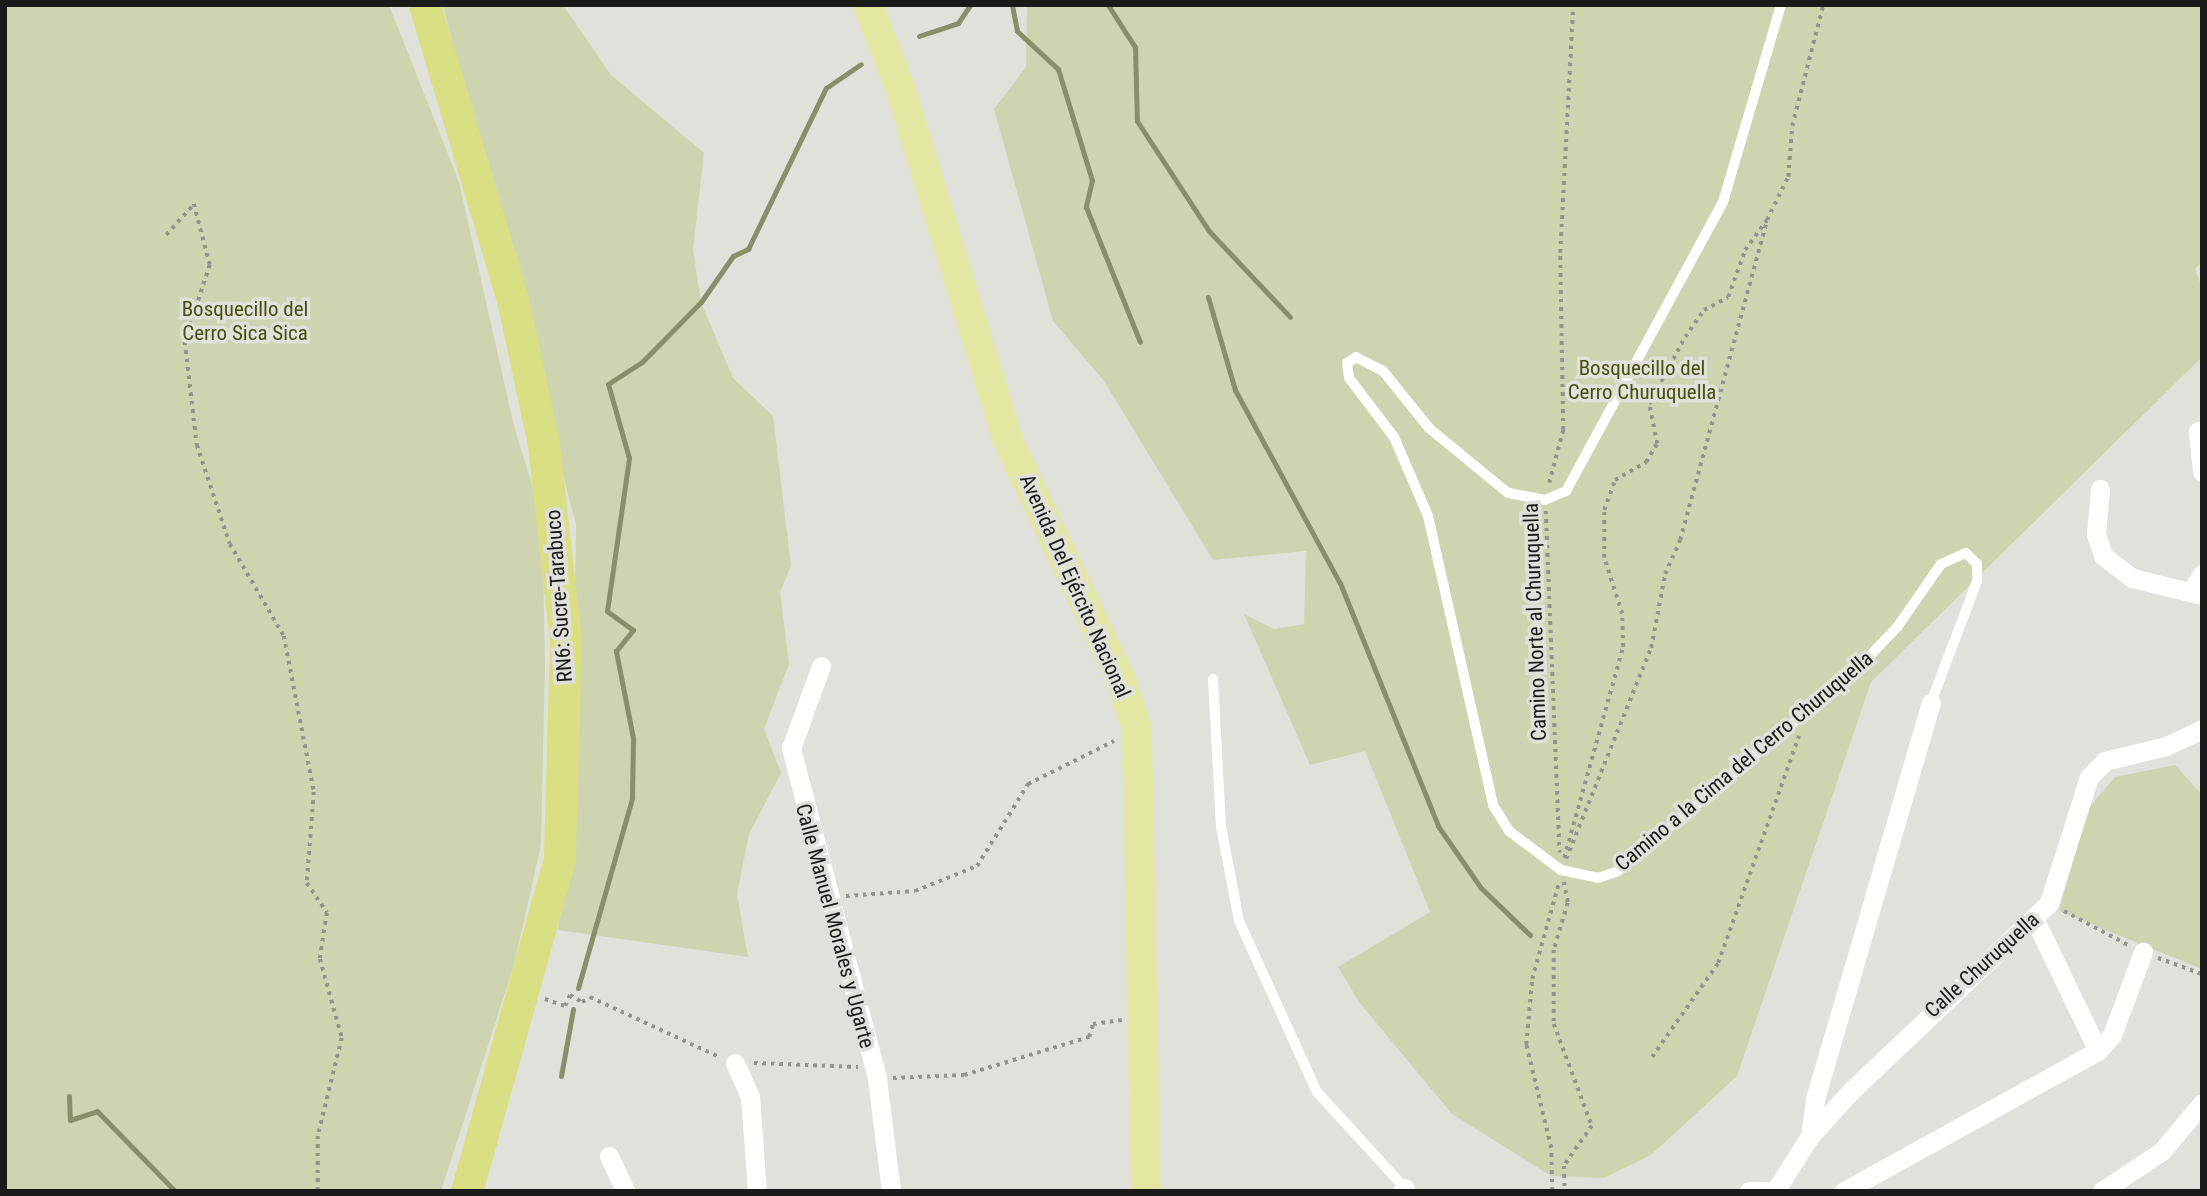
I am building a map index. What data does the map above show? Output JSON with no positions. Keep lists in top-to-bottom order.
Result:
{
  "streets": {
    "highway": ["RN6: Sucre-Tarabuco"],
    "main road": ["Avenida Del Ejército Nacional"],
    "street": ["Calle Manuel Morales y Ugarte", "Calle Churuquella"],
    "lane": ["Camino a la Cima del Cerro Churuquella"],
    "path": ["Camino Norte al Churuquella"]
  },
  "crossings": [
    ["Camino Norte al Churuquella", "Camino a la Cima del Cerro Churuquella"]
  ],
  "parks": ["Bosquecillo del Cerro Sica Sica", "Bosquecillo del Cerro Churuquella"]
}
